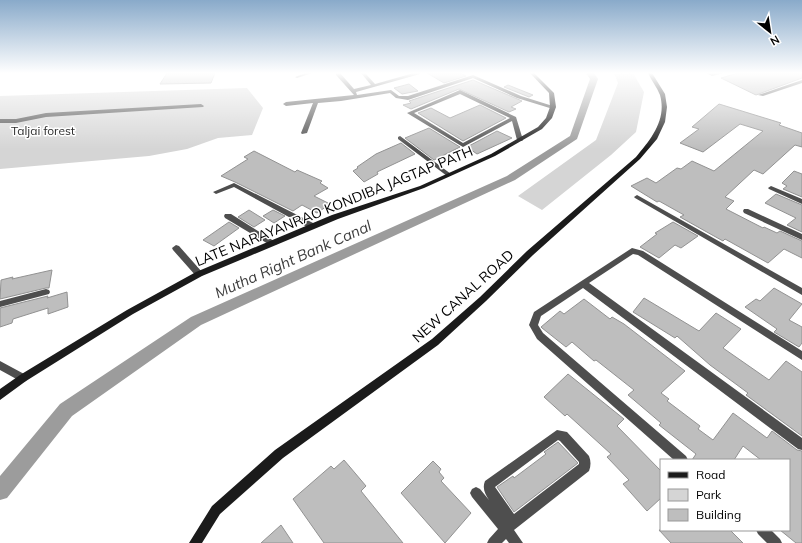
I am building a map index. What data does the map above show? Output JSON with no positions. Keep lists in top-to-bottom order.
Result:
{
  "streets": {
    "street": ["LATE NARAYANRAO KONDIBA JAGTAP PATH", "NEW CANAL ROAD"]
  },
  "water": ["Mutha Right Bank Canal"],
  "parks": ["Taljai forest"],
  "legend": ["Road", "Park", "Building"],
  "north": "bottom right"
}
